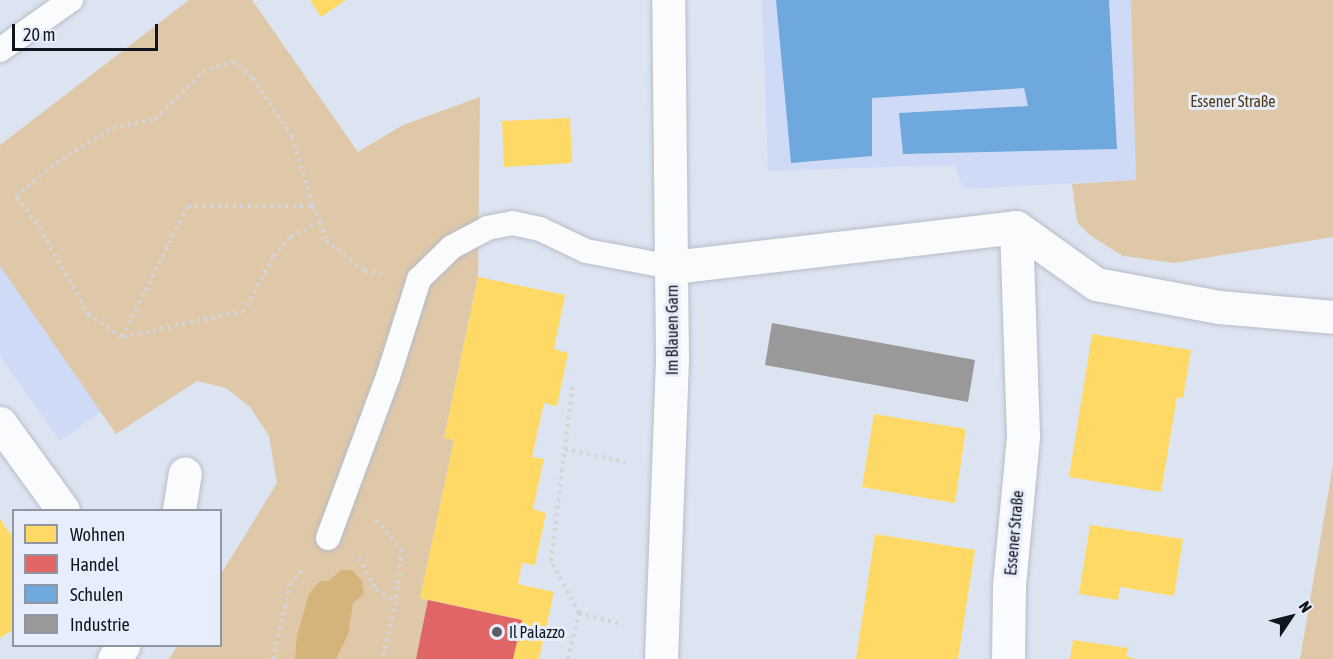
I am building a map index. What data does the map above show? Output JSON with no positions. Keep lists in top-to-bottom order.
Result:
{
  "streets": {
    "street": ["Im Blauen Garn", "Essener Straße"]
  },
  "parks": ["Essener Straße"],
  "places": ["Il Palazzo"],
  "legend": [
    "Wohnen",
    "Handel",
    "Schulen",
    "Industrie"
  ],
  "scale_bar": "20 m",
  "north": "top right"
}
